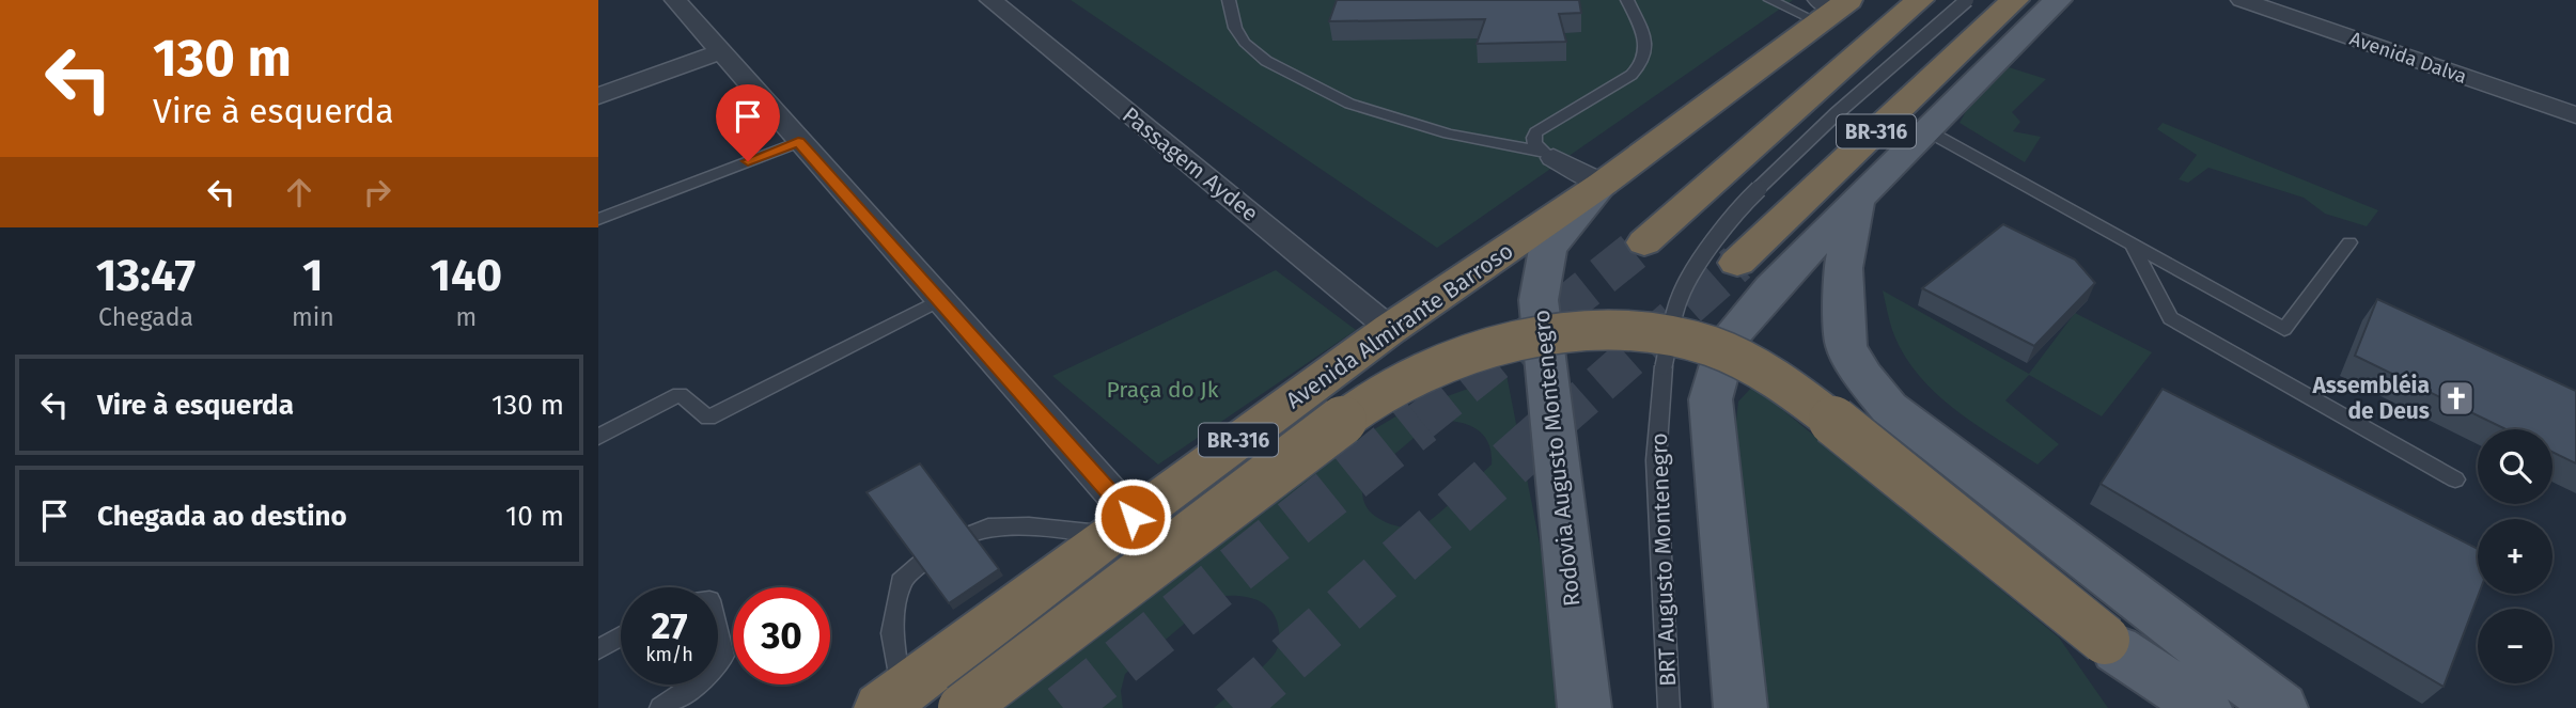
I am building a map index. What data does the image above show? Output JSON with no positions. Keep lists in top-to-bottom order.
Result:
{
  "streets": {
    "highway": ["BR-316", "Avenida Almirante Barroso"],
    "main road": ["Rodovia Augusto Montenegro"],
    "street": ["Avenida Dalva", "Passagem Aydee"],
    "lane": ["BRT Augusto Montenegro"]
  },
  "crossings": [
    ["Passagem Aydee", "Avenida Almirante Barroso"],
    ["Avenida Almirante Barroso", "Rodovia Augusto Montenegro"]
  ],
  "parks": ["Praça do Jk"],
  "places": {
    "church": ["Assembléia de Deus"]
  },
  "page": {
    "turn": ["130 m", "Vire à esquerda"],
    "eta": [
      "13:47",
      "Chegada",
      "1",
      "min",
      "140",
      "m"
    ],
    "list": [
      {
        "name": "Vire à esquerda",
        "value": "130 m"
      },
      {
        "name": "Chegada ao destino",
        "value": "10 m"
      }
    ],
    "map_buttons": ["+", "−"],
    "speed": "27 km/h",
    "limit": "30"
  }
}
